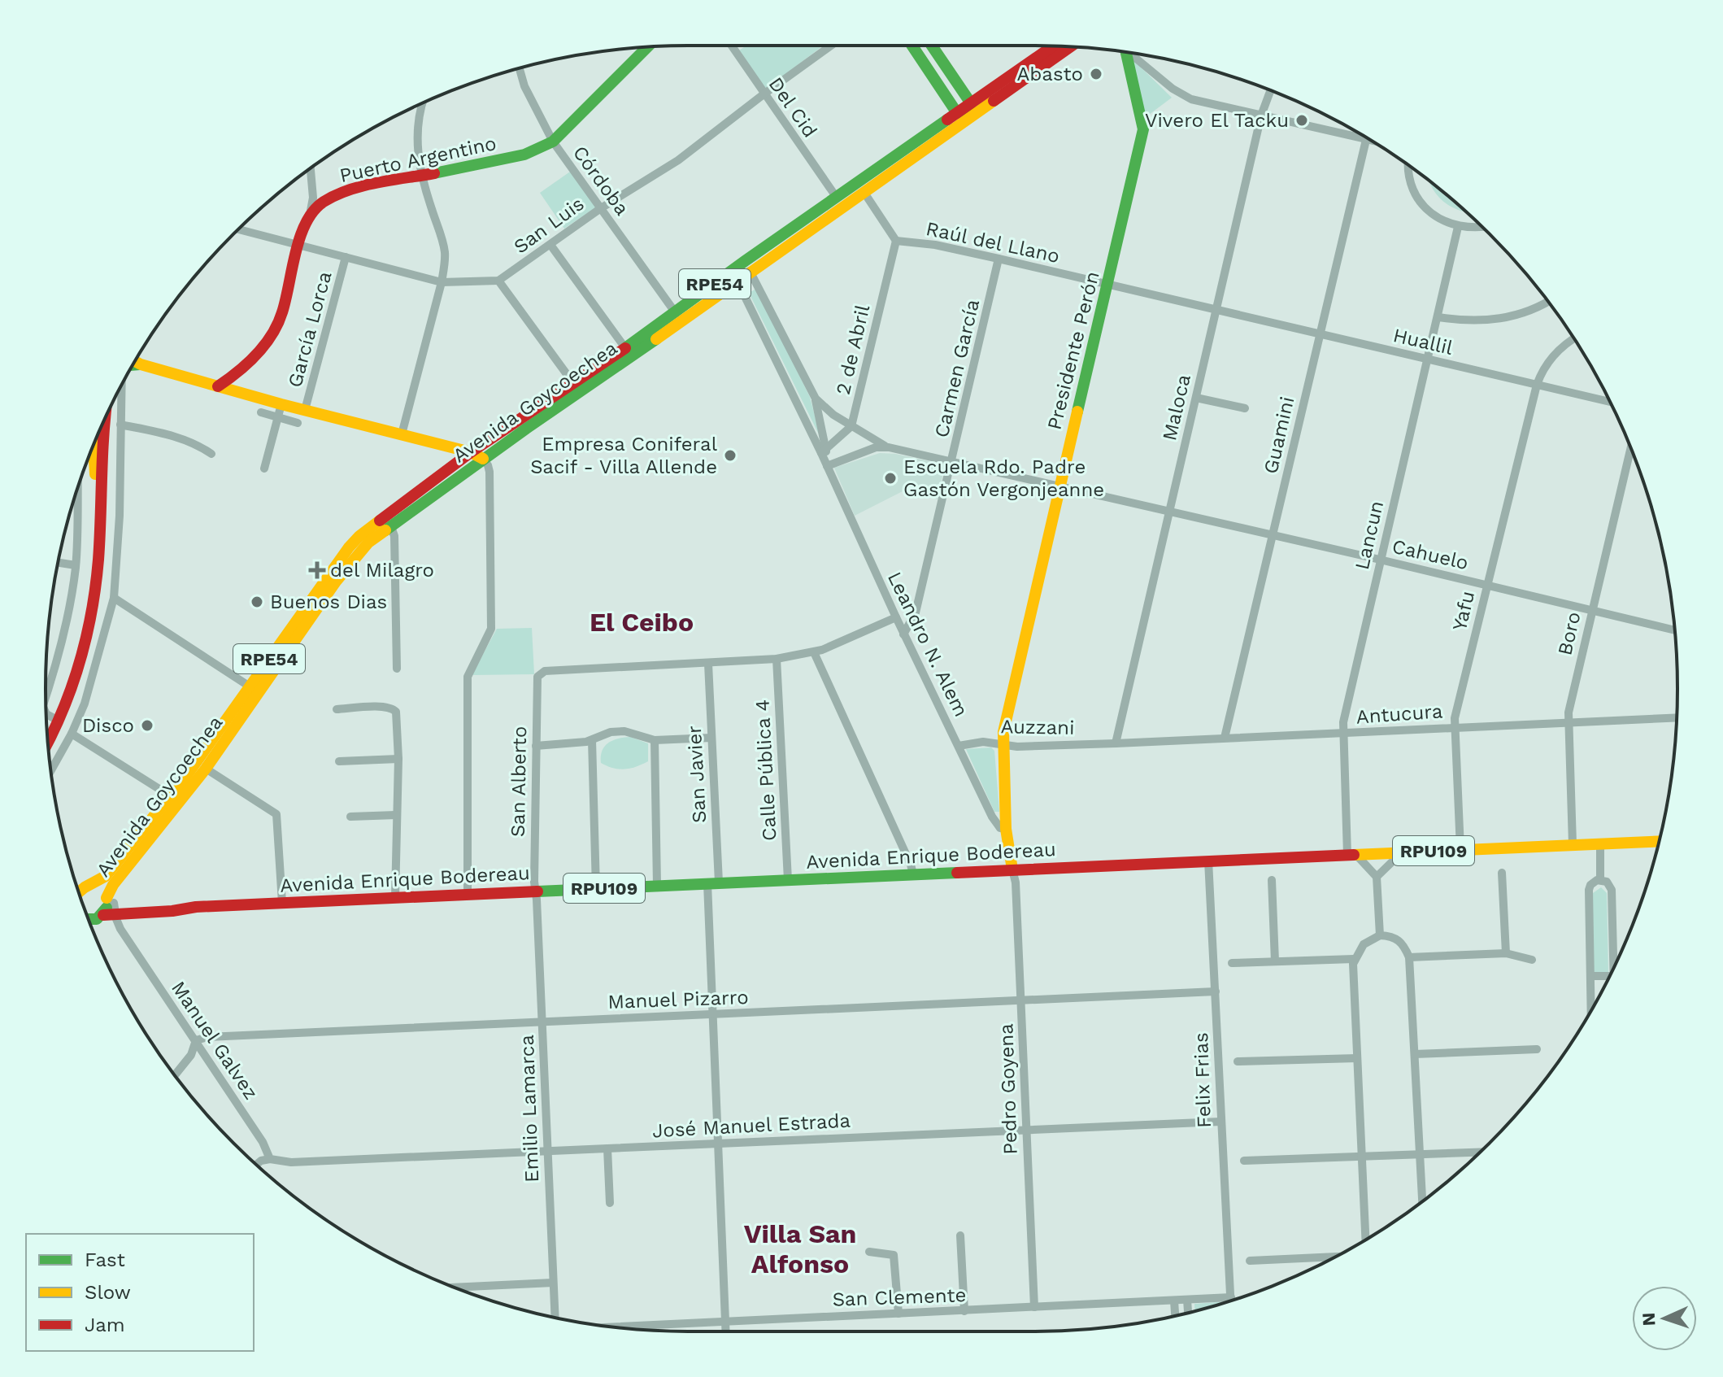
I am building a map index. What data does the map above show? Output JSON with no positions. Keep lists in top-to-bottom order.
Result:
{
  "streets": {
    "main road": [
      "Puerto Argentino",
      "RPE54",
      "Presidente Perón",
      "Avenida Goycoechea",
      "RPU109",
      "Avenida Enrique Bodereau"
    ],
    "street": [
      "Del Cid",
      "Córdoba",
      "San Luis",
      "Raúl del Llano",
      "García Lorca",
      "Huallil",
      "2 de Abril",
      "Carmen García",
      "Maloca",
      "Guamini",
      "Lancun",
      "Cahuelo",
      "Yafu",
      "Boro",
      "Leandro N. Alem",
      "Antucura",
      "Auzzani",
      "Calle Pública 4",
      "San Javier",
      "San Alberto",
      "Manuel Pizarro",
      "Manuel Galvez",
      "Felix Frias",
      "Pedro Goyena",
      "Emilio Lamarca",
      "José Manuel Estrada",
      "San Clemente"
    ]
  },
  "crossings": [
    ["Del Cid", "San Luis"],
    ["Del Cid", "Avenida Goycoechea"],
    ["Puerto Argentino", "Córdoba"],
    ["Córdoba", "San Luis"],
    ["Córdoba", "Avenida Goycoechea"],
    ["Raúl del Llano", "Huallil"],
    ["Raúl del Llano", "2 de Abril"],
    ["Raúl del Llano", "Presidente Perón"],
    ["Raúl del Llano", "Carmen García"],
    ["Raúl del Llano", "Avenida Goycoechea"],
    ["Raúl del Llano", "Maloca"],
    ["RPE54", "Avenida Goycoechea"],
    ["RPE54", "Avenida Enrique Bodereau"],
    ["RPE54", "Manuel Galvez"],
    ["Huallil", "Maloca"],
    ["Huallil", "Guamini"],
    ["Huallil", "Lancun"],
    ["Huallil", "Yafu"],
    ["2 de Abril", "Leandro N. Alem"],
    ["Presidente Perón", "Cahuelo"],
    ["Presidente Perón", "Leandro N. Alem"],
    ["Presidente Perón", "Auzzani"],
    ["Presidente Perón", "Avenida Enrique Bodereau"],
    ["Presidente Perón", "Pedro Goyena"],
    ["Carmen García", "Cahuelo"],
    ["Carmen García", "Leandro N. Alem"],
    ["Avenida Goycoechea", "Leandro N. Alem"],
    ["Avenida Goycoechea", "Avenida Enrique Bodereau"],
    ["Avenida Goycoechea", "Manuel Galvez"],
    ["Maloca", "Cahuelo"],
    ["Maloca", "Antucura"],
    ["Maloca", "Auzzani"],
    ["Guamini", "Cahuelo"],
    ["Guamini", "Antucura"],
    ["Lancun", "Cahuelo"],
    ["Lancun", "Antucura"],
    ["Lancun", "Avenida Enrique Bodereau"],
    ["Cahuelo", "Yafu"],
    ["Cahuelo", "Boro"],
    ["Cahuelo", "Leandro N. Alem"],
    ["Yafu", "Antucura"],
    ["Yafu", "Avenida Enrique Bodereau"],
    ["Boro", "Antucura"],
    ["Boro", "Avenida Enrique Bodereau"],
    ["Leandro N. Alem", "Auzzani"],
    ["Antucura", "Auzzani"],
    ["Calle Pública 4", "Avenida Enrique Bodereau"],
    ["San Javier", "San Alberto"],
    ["San Javier", "Avenida Enrique Bodereau"],
    ["San Javier", "Manuel Pizarro"],
    ["San Javier", "José Manuel Estrada"],
    ["San Javier", "San Clemente"],
    ["San Alberto", "Avenida Enrique Bodereau"],
    ["San Alberto", "Emilio Lamarca"],
    ["Avenida Enrique Bodereau", "Manuel Galvez"],
    ["Avenida Enrique Bodereau", "Felix Frias"],
    ["Avenida Enrique Bodereau", "Pedro Goyena"],
    ["Avenida Enrique Bodereau", "Emilio Lamarca"],
    ["Manuel Pizarro", "Manuel Galvez"],
    ["Manuel Pizarro", "Felix Frias"],
    ["Manuel Pizarro", "Pedro Goyena"],
    ["Manuel Pizarro", "Emilio Lamarca"],
    ["Manuel Galvez", "José Manuel Estrada"],
    ["Felix Frias", "José Manuel Estrada"],
    ["Felix Frias", "San Clemente"],
    ["Pedro Goyena", "José Manuel Estrada"],
    ["Pedro Goyena", "San Clemente"],
    ["Emilio Lamarca", "José Manuel Estrada"]
  ],
  "districts": ["El Ceibo", "Villa San Alfonso"],
  "places": {
    "other": [
      "Abasto",
      "Vivero El Tacku",
      "Empresa Coniferal Sacif - Villa Allende",
      "Escuela Rdo. Padre Gastón Vergonjeanne",
      "Buenos Dias",
      "Disco"
    ],
    "health": ["del Milagro"]
  },
  "legend": ["Fast", "Slow", "Jam"],
  "north": "left"
}
